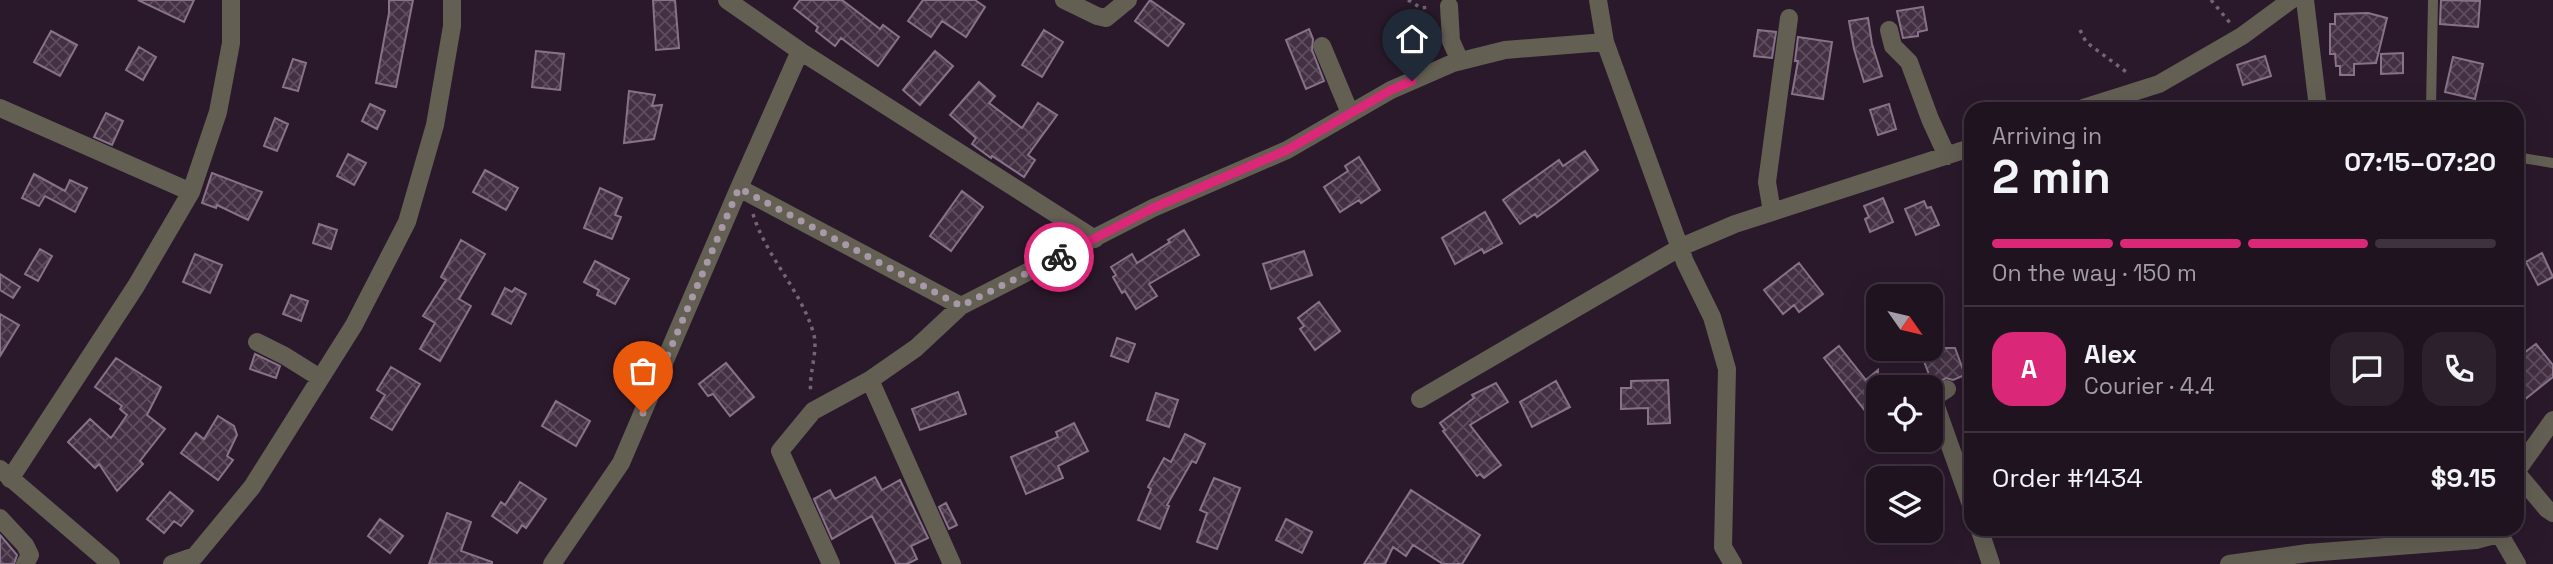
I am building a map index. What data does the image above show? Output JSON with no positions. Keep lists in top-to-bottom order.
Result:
{
  "north": "bottom right",
  "page": {
    "heading": ["2 min", "Arriving in", "07:15–07:20"],
    "panel": [
      "Alex",
      "Courier · 4.4",
      "Order #1434",
      "$9.15"
    ],
    "bar": "On the way · 150 m",
    "round": "A"
  }
}
